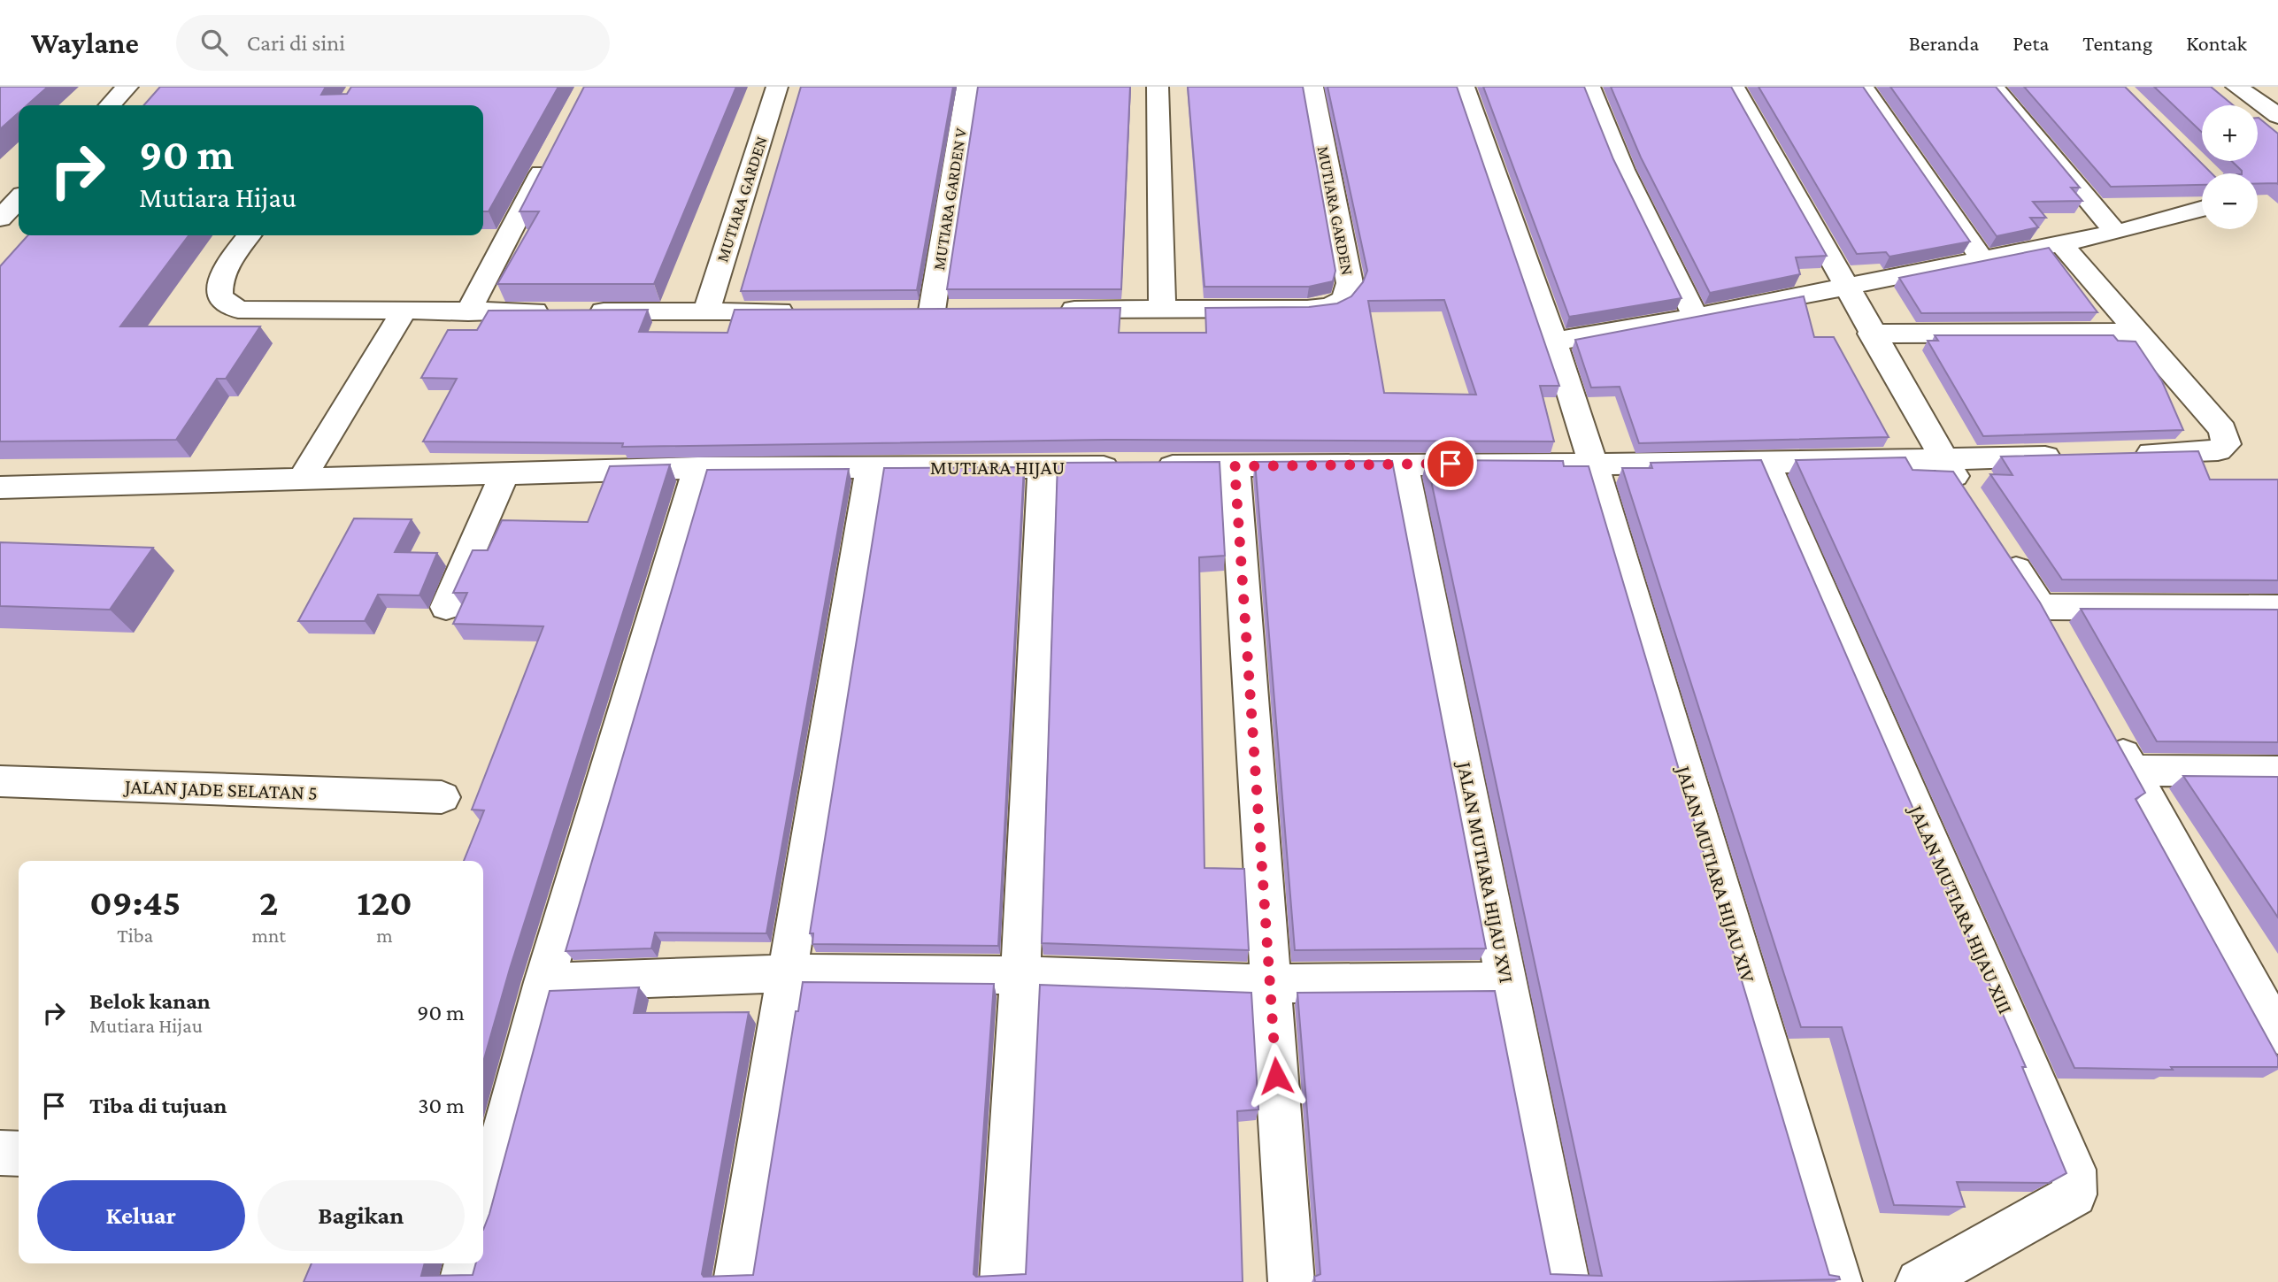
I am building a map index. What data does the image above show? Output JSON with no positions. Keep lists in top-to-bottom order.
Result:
{
  "streets": {
    "street": [
      "MUTIARA GARDEN",
      "MUTIARA GARDEN V",
      "MUTIARA HIJAU",
      "JALAN JADE SELATAN 5",
      "JALAN MUTIARA HIJAU XVI",
      "JALAN MUTIARA HIJAU XIV",
      "JALAN MUTIARA HIJAU XIII"
    ]
  },
  "crossings": [
    ["MUTIARA HIJAU", "JALAN MUTIARA HIJAU XVI"],
    ["MUTIARA HIJAU", "JALAN MUTIARA HIJAU XIV"],
    ["MUTIARA HIJAU", "JALAN MUTIARA HIJAU XIII"]
  ],
  "page": {
    "header": "Waylane",
    "search": "Cari di sini",
    "nav": [
      "Beranda",
      "Peta",
      "Tentang",
      "Kontak"
    ],
    "map_buttons": ["+", "−"],
    "turn": ["90 m", "Mutiara Hijau"],
    "eta": [
      "09:45",
      "Tiba",
      "2",
      "mnt",
      "120",
      "m"
    ],
    "list": [
      {
        "name": "Belok kanan",
        "note": "Mutiara Hijau",
        "value": "90 m"
      },
      {
        "name": "Tiba di tujuan",
        "value": "30 m"
      }
    ],
    "buttons": ["Keluar", "Bagikan"]
  }
}
